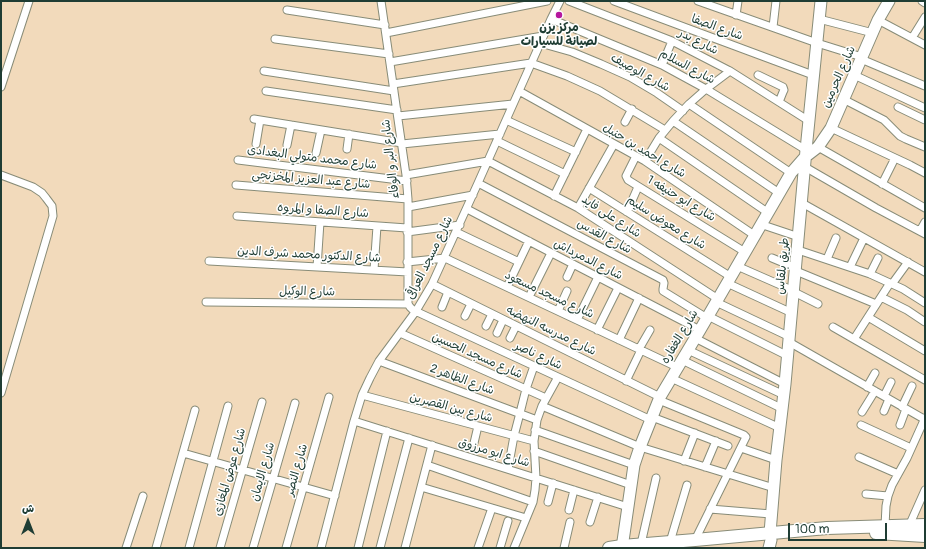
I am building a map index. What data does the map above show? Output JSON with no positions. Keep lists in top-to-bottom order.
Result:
{
  "streets": {
    "street": [
      "شارع الصفا",
      "شارع بدر",
      "شارع السلام",
      "شارع الوصيف",
      "شارع الحرمين",
      "شارع احمد بن حنبل",
      "شارع محمد متولي البغدادى",
      "شارع البر و الوفاء",
      "شارع عبد العزيز المخزنجى",
      "شارع ابو حنيفه 1",
      "شارع الصفا و المروه",
      "شارع على فايد",
      "شارع معوض سليم",
      "شارع القدس",
      "شارع الدكتور محمد شرف الدين",
      "شارع مسجد العراقى",
      "شارع الدمرداش",
      "طريق بلقاس",
      "شارع الوكيل",
      "شارع مسجد مسعود",
      "شارع مدرسه النهضه",
      "شارع الغفاره",
      "شارع مسجد الحسين",
      "شارع ناصر",
      "شارع الظاهر 2",
      "شارع بين القصرين",
      "شارع ابو مرزوق",
      "شارع النصر",
      "شارع عوض المغازى",
      "شارع الايمان"
    ]
  },
  "crossings": [
    ["شارع الصفا", "طريق بلقاس"],
    ["شارع بدر", "طريق بلقاس"],
    ["شارع السلام", "شارع الحرمين"],
    ["شارع السلام", "شارع مسجد العراقى"],
    ["شارع السلام", "طريق بلقاس"],
    ["شارع السلام", "شارع الغفاره"],
    ["شارع الوصيف", "شارع مسجد العراقى"],
    ["شارع الحرمين", "طريق بلقاس"],
    ["شارع الحرمين", "شارع الغفاره"],
    ["شارع احمد بن حنبل", "شارع ابو حنيفه 1"],
    ["شارع احمد بن حنبل", "شارع مسجد العراقى"],
    ["شارع احمد بن حنبل", "شارع الغفاره"],
    ["شارع محمد متولي البغدادى", "شارع البر و الوفاء"],
    ["شارع محمد متولي البغدادى", "شارع على فايد"],
    ["شارع محمد متولي البغدادى", "شارع مسجد العراقى"],
    ["شارع البر و الوفاء", "شارع عبد العزيز المخزنجى"],
    ["شارع البر و الوفاء", "شارع الصفا و المروه"],
    ["شارع البر و الوفاء", "شارع الدكتور محمد شرف الدين"],
    ["شارع البر و الوفاء", "شارع الوكيل"],
    ["شارع ابو حنيفه 1", "شارع الغفاره"],
    ["شارع الصفا و المروه", "شارع مسجد العراقى"],
    ["شارع على فايد", "شارع مسجد العراقى"],
    ["شارع على فايد", "طريق بلقاس"],
    ["شارع على فايد", "شارع الغفاره"],
    ["شارع معوض سليم", "طريق بلقاس"],
    ["شارع معوض سليم", "شارع الغفاره"],
    ["شارع القدس", "شارع مسجد العراقى"],
    ["شارع القدس", "شارع الغفاره"],
    ["شارع مسجد العراقى", "شارع الدمرداش"],
    ["شارع مسجد العراقى", "شارع مسجد مسعود"],
    ["شارع مسجد العراقى", "شارع مدرسه النهضه"],
    ["شارع مسجد العراقى", "شارع مسجد الحسين"],
    ["شارع مسجد العراقى", "شارع ناصر"],
    ["شارع مسجد العراقى", "شارع الظاهر 2"],
    ["شارع مسجد العراقى", "شارع بين القصرين"],
    ["شارع مسجد العراقى", "شارع ابو مرزوق"],
    ["شارع الدمرداش", "طريق بلقاس"],
    ["شارع الدمرداش", "شارع الغفاره"],
    ["طريق بلقاس", "شارع مسجد مسعود"],
    ["طريق بلقاس", "شارع الغفاره"],
    ["شارع مسجد مسعود", "شارع الغفاره"],
    ["شارع مدرسه النهضه", "شارع الغفاره"],
    ["شارع الغفاره", "شارع ناصر"],
    ["شارع الغفاره", "شارع ابو مرزوق"]
  ],
  "places": ["مركز يزن لصيانة للسيارات"],
  "scale_bar": "100 m",
  "north": "top"
}
